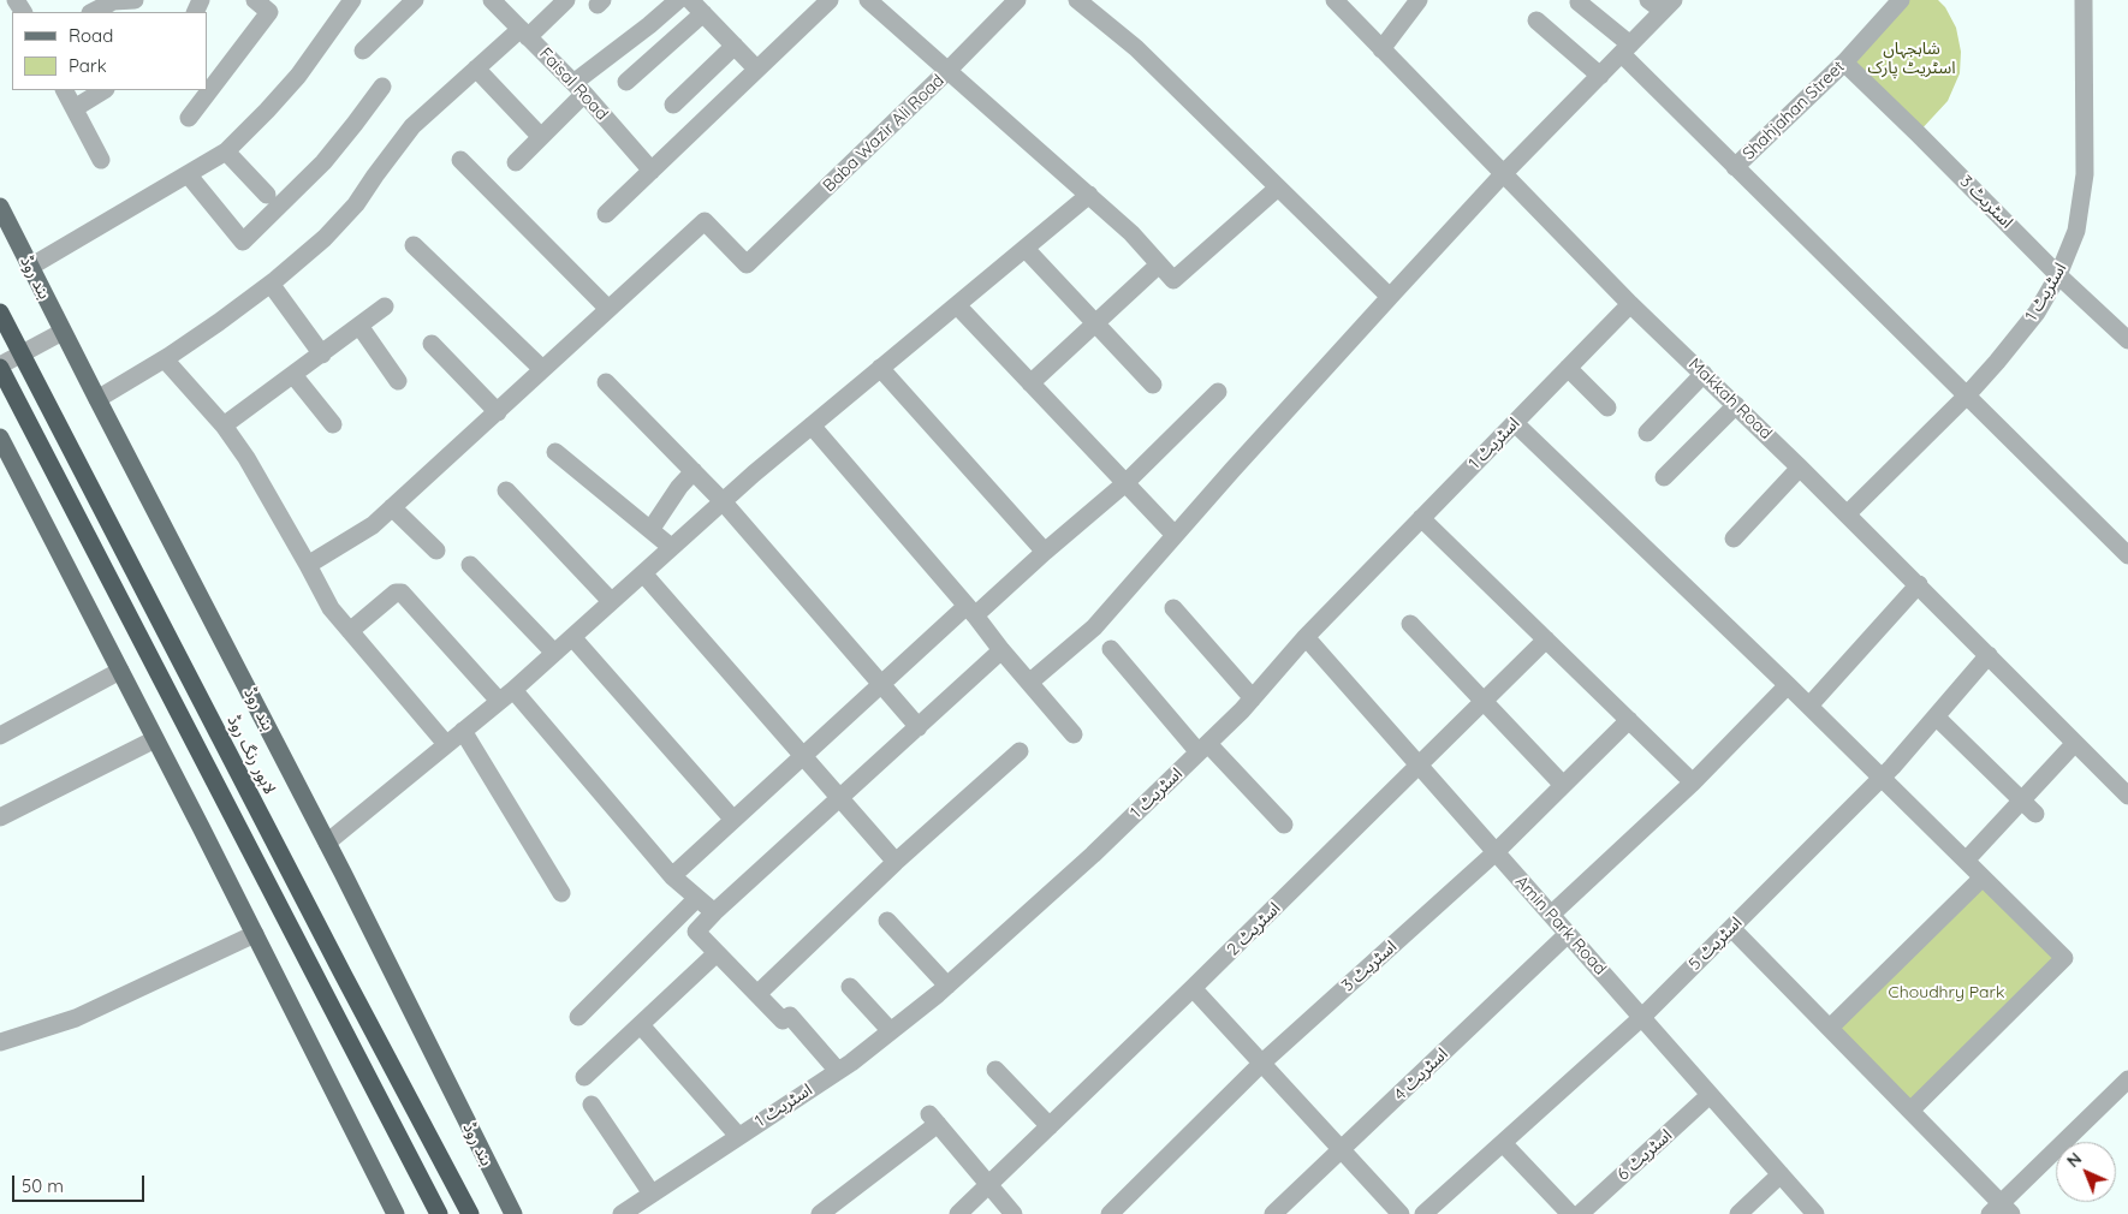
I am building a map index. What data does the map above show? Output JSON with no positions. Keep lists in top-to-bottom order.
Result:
{
  "streets": {
    "highway": ["لاہور رنگ روڈ"],
    "main road": ["بند روڈ"],
    "street": [
      "Faisal Road",
      "Shahjahan Street",
      "Baba Wazir Ali Road",
      "اسٹریٹ 3",
      "اسٹریٹ 1",
      "Makkah Road",
      "Amin Park Road",
      "اسٹریٹ 2",
      "اسٹریٹ 5",
      "اسٹریٹ 4",
      "اسٹریٹ 6"
    ]
  },
  "crossings": [
    ["Shahjahan Street", "اسٹریٹ 3"],
    ["اسٹریٹ 3", "اسٹریٹ 1"],
    ["اسٹریٹ 3", "Amin Park Road"],
    ["اسٹریٹ 1", "Makkah Road"],
    ["اسٹریٹ 1", "Amin Park Road"],
    ["Makkah Road", "اسٹریٹ 5"],
    ["Amin Park Road", "اسٹریٹ 2"],
    ["Amin Park Road", "اسٹریٹ 5"],
    ["Amin Park Road", "اسٹریٹ 4"],
    ["Amin Park Road", "اسٹریٹ 6"]
  ],
  "parks": ["شاہجہاں اسٹریٹ پارک", "Choudhry Park"],
  "legend": ["Road", "Park"],
  "scale_bar": "50 m",
  "north": "top left"
}
